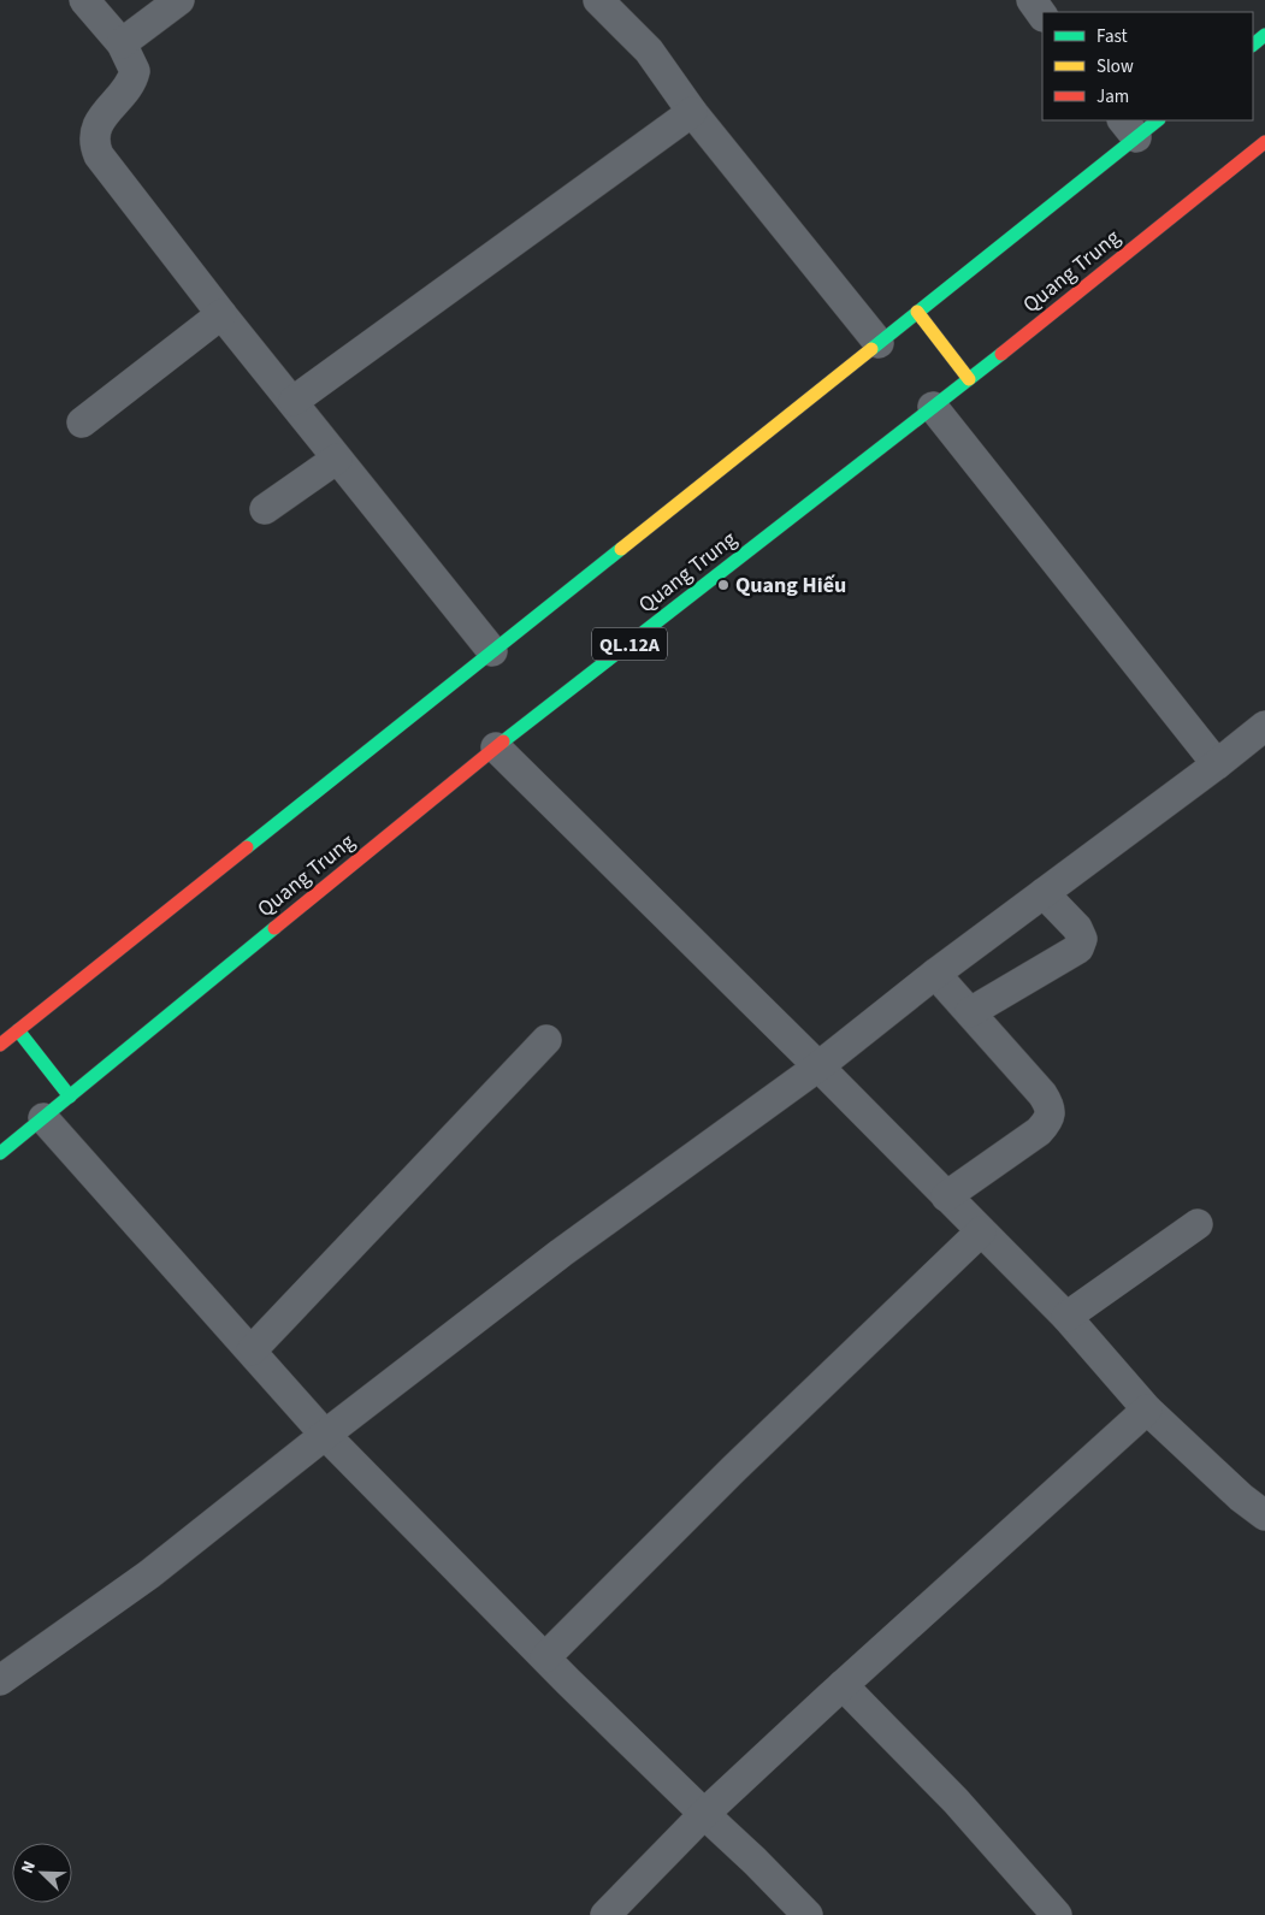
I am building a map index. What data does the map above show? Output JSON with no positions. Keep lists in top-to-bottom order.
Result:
{
  "streets": {
    "highway": ["Quang Trung", "QL.12A"]
  },
  "places": ["Quang Hiếu"],
  "legend": ["Fast", "Slow", "Jam"],
  "north": "top left"
}
